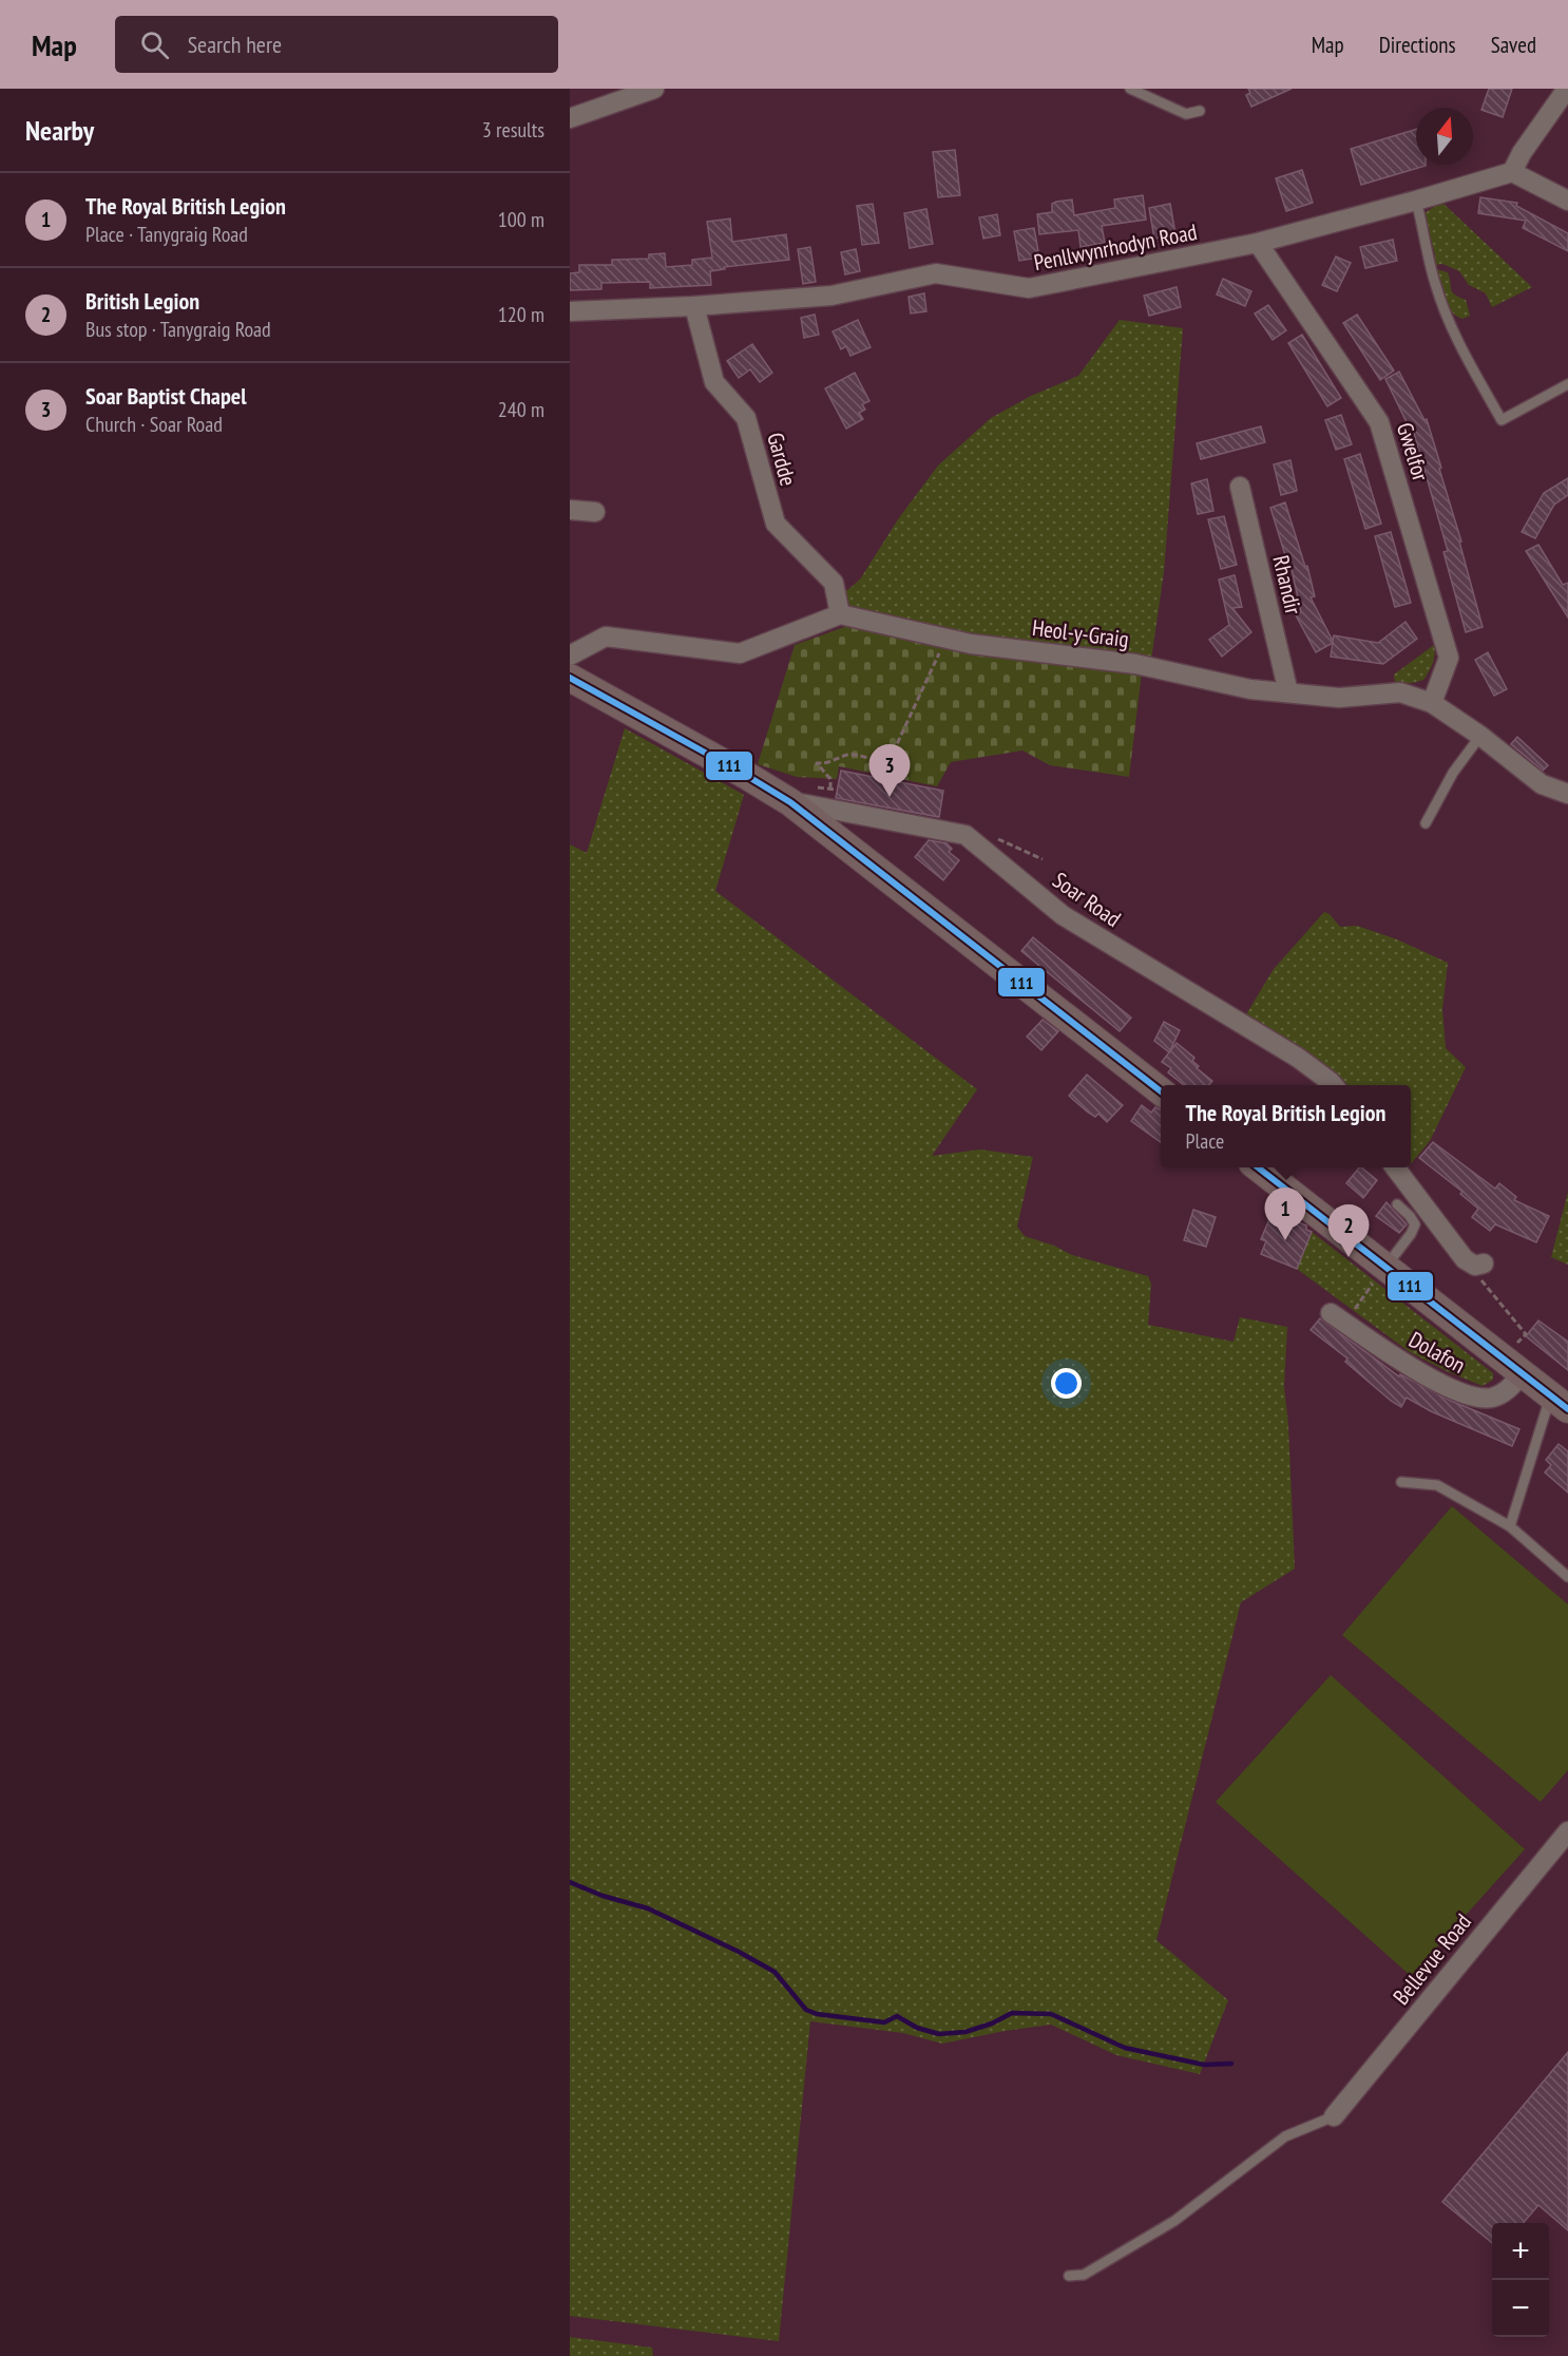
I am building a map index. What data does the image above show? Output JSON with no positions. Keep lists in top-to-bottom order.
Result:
{
  "streets": {
    "street": [
      "Penllwynrhodyn Road",
      "Gwelfor",
      "Gardde",
      "Rhandir",
      "Heol-y-Graig",
      "Soar Road",
      "Dolafon",
      "Bellevue Road"
    ]
  },
  "crossings": [
    ["Penllwynrhodyn Road", "Gwelfor"],
    ["Penllwynrhodyn Road", "Gardde"],
    ["Gwelfor", "Heol-y-Graig"],
    ["Gardde", "Heol-y-Graig"],
    ["Rhandir", "Heol-y-Graig"]
  ],
  "lines": ["transit line 111"],
  "north": "top",
  "page": {
    "header": "Map",
    "search": "Search here",
    "nav": ["Map", "Directions", "Saved"],
    "heading": ["Nearby", "3 results"],
    "list": [
      {
        "mark": "1",
        "name": "The Royal British Legion",
        "note": "Place · Tanygraig Road",
        "value": "100 m"
      },
      {
        "mark": "2",
        "name": "British Legion",
        "note": "Bus stop · Tanygraig Road",
        "value": "120 m"
      },
      {
        "mark": "3",
        "name": "Soar Baptist Chapel",
        "note": "Church · Soar Road",
        "value": "240 m"
      }
    ],
    "pins": ["3", "1", "2"],
    "popup": ["The Royal British Legion", "Place"],
    "map_buttons": ["+", "−"]
  }
}
